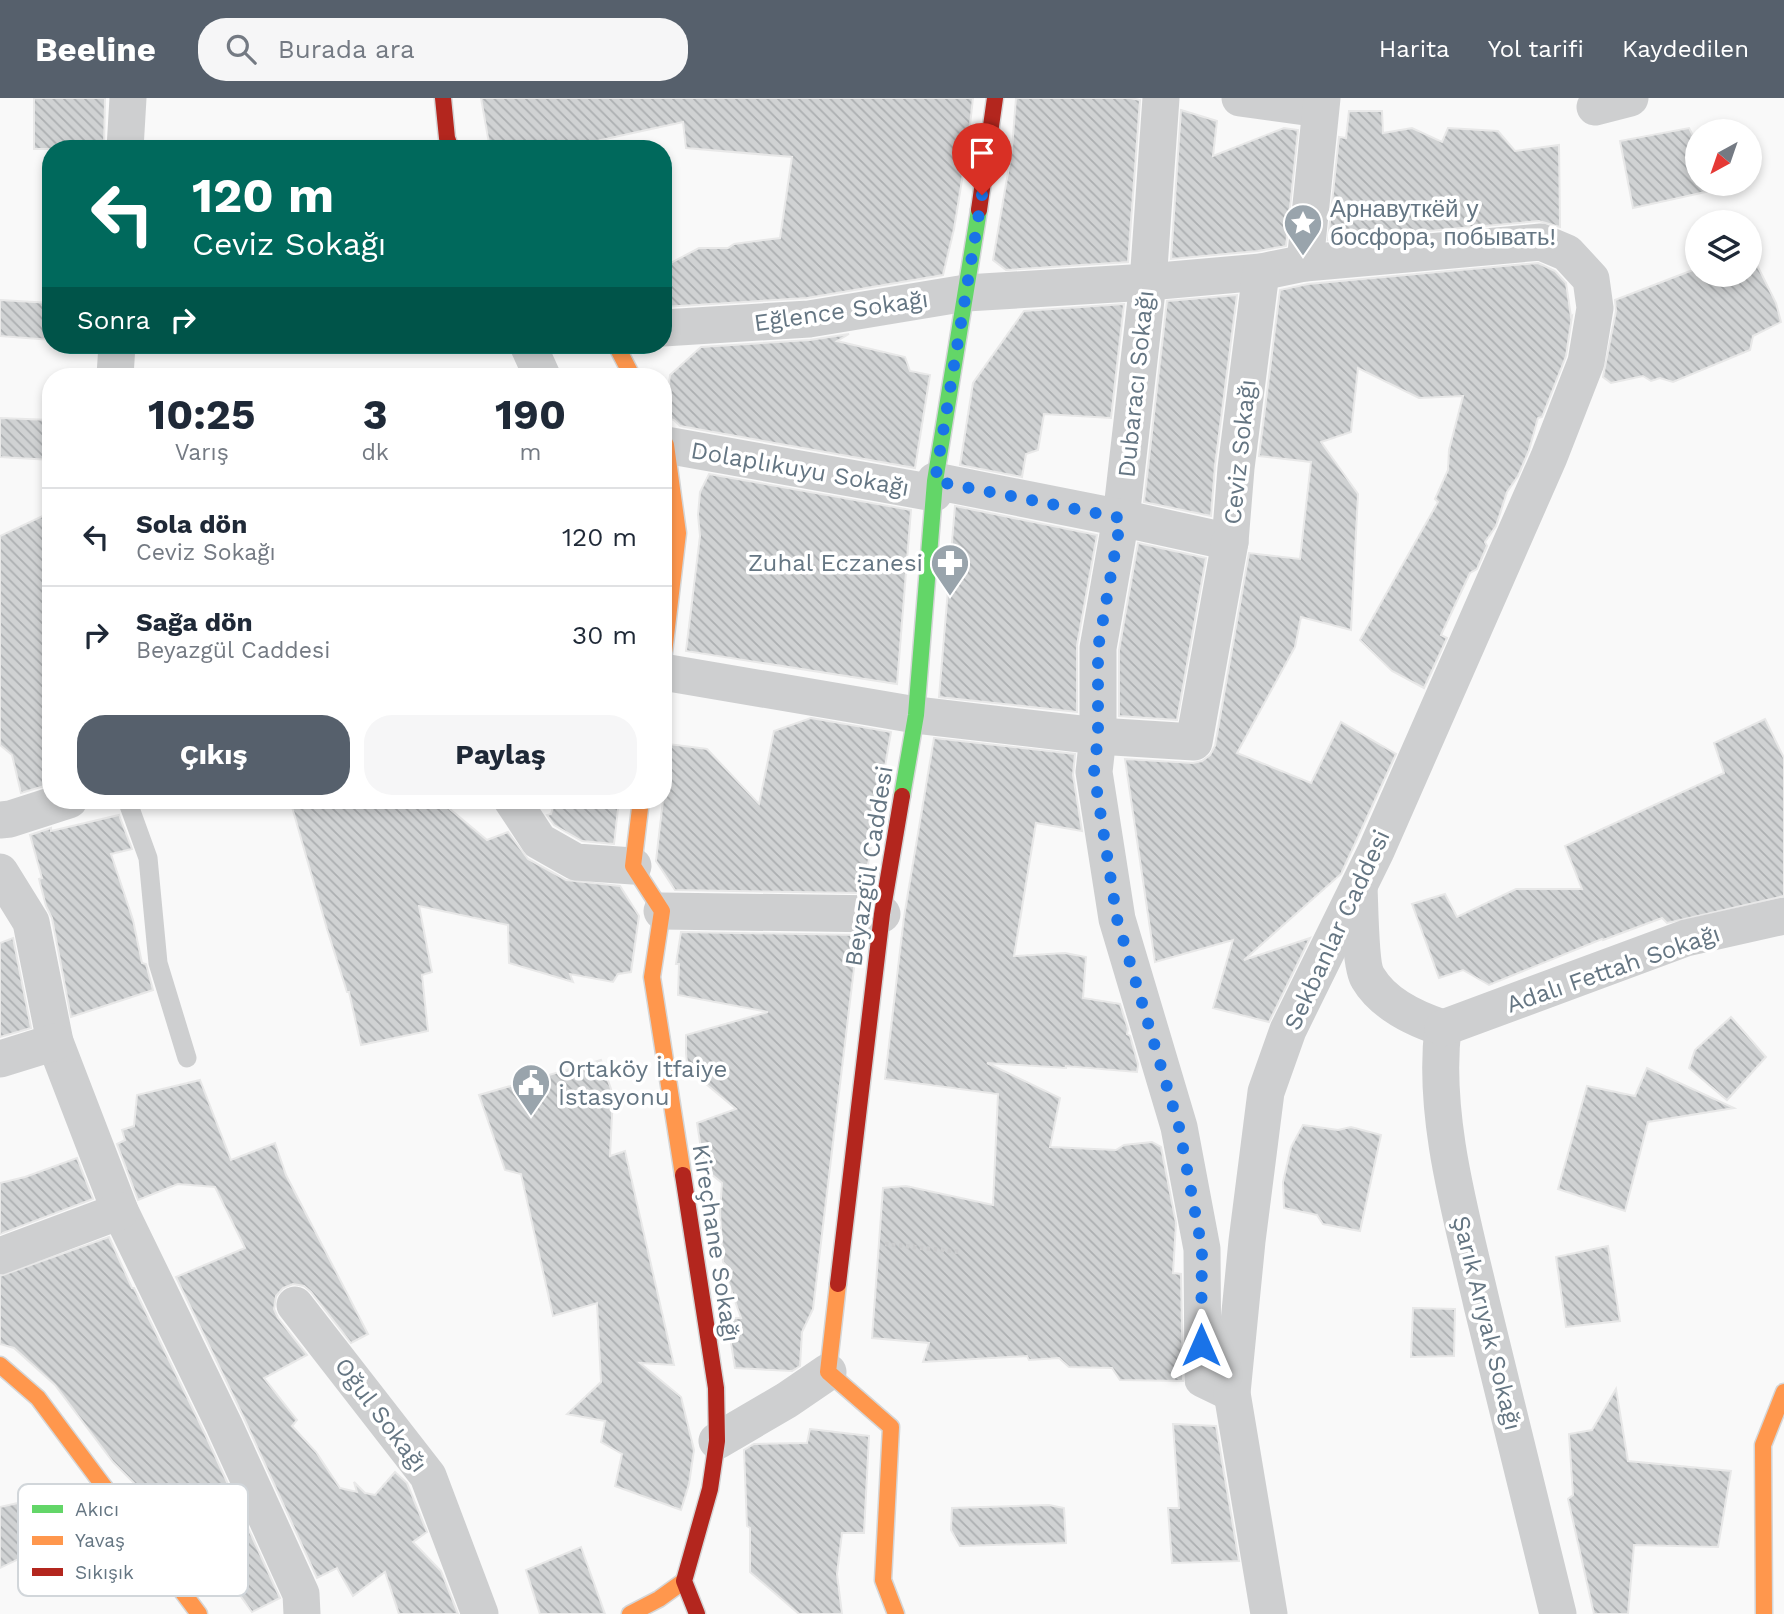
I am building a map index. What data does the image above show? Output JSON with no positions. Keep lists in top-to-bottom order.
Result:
{
  "streets": {
    "street": [
      "Eğlence Sokağı",
      "Dubaracı Sokağı",
      "Ceviz Sokağı",
      "Dolaplıkuyu Sokağı",
      "Beyazgül Caddesi",
      "Sekbanlar Caddesi",
      "Adalı Fettah Sokağı",
      "Kireçhane Sokağı",
      "Şarık Arıyak Sokağı",
      "Oğul Sokağı"
    ]
  },
  "crossings": [
    ["Eğlence Sokağı", "Dubaracı Sokağı"],
    ["Eğlence Sokağı", "Ceviz Sokağı"],
    ["Eğlence Sokağı", "Beyazgül Caddesi"],
    ["Eğlence Sokağı", "Sekbanlar Caddesi"],
    ["Dubaracı Sokağı", "Ceviz Sokağı"],
    ["Dubaracı Sokağı", "Sekbanlar Caddesi"],
    ["Ceviz Sokağı", "Dolaplıkuyu Sokağı"],
    ["Ceviz Sokağı", "Beyazgül Caddesi"],
    ["Dolaplıkuyu Sokağı", "Beyazgül Caddesi"],
    ["Adalı Fettah Sokağı", "Şarık Arıyak Sokağı"]
  ],
  "places": {
    "place": ["Арнавуткёй у босфора, побывать!"],
    "pharmacy": ["Zuhal Eczanesi"],
    "public building": ["Ortaköy İtfaiye İstasyonu"]
  },
  "legend": ["Akıcı", "Yavaş", "Sıkışık"],
  "north": "bottom left",
  "page": {
    "header": "Beeline",
    "search": "Burada ara",
    "nav": ["Harita", "Yol tarifi", "Kaydedilen"],
    "turn": ["120 m", "Ceviz Sokağı"],
    "then": "Sonra",
    "eta": [
      "10:25",
      "Varış",
      "3",
      "dk",
      "190",
      "m"
    ],
    "list": [
      {
        "name": "Sola dön",
        "note": "Ceviz Sokağı",
        "value": "120 m"
      },
      {
        "name": "Sağa dön",
        "note": "Beyazgül Caddesi",
        "value": "30 m"
      }
    ],
    "buttons": ["Çıkış", "Paylaş"]
  }
}
